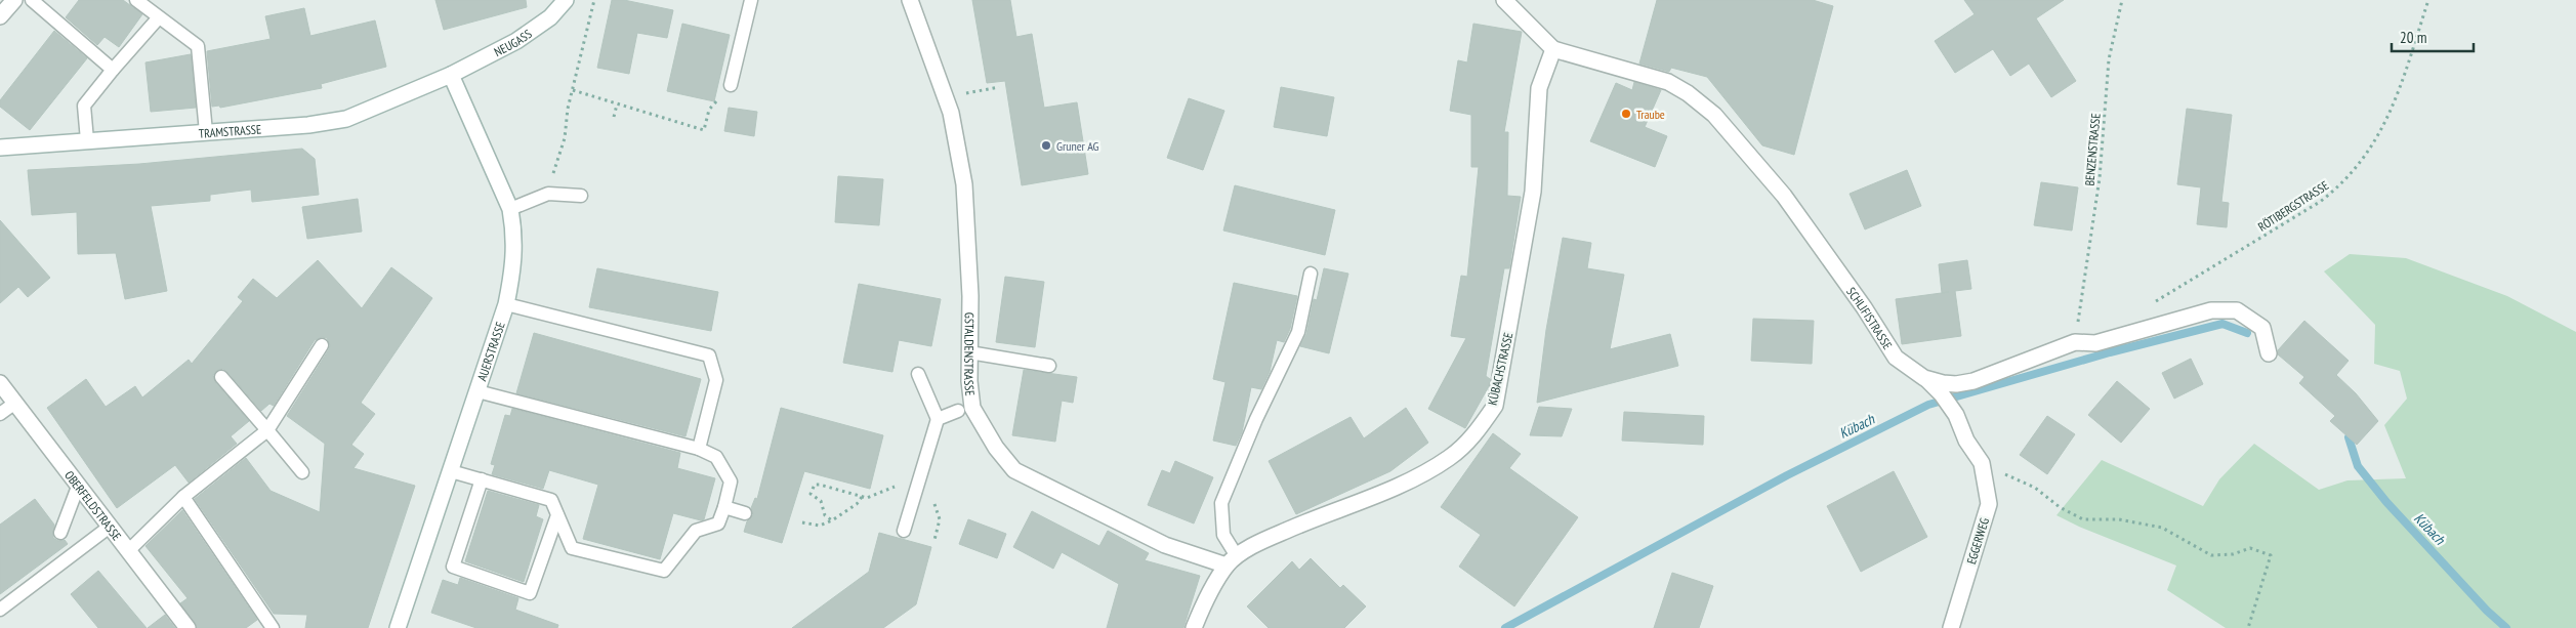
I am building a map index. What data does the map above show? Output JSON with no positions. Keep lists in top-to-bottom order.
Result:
{
  "streets": {
    "street": [
      "NEUGASS",
      "TRAMSTRASSE",
      "SCHLIFISTRASSE",
      "AUERSTRASSE",
      "GSTALDENSTRASSE",
      "KÜBACHSTRASSE",
      "OBERFELDSTRASSE",
      "EGGERWEG"
    ],
    "path": ["BENZENSTRASSE", "RÖTIBERGSTRASSE"]
  },
  "crossings": [
    ["NEUGASS", "TRAMSTRASSE"],
    ["NEUGASS", "AUERSTRASSE"],
    ["TRAMSTRASSE", "AUERSTRASSE"],
    ["SCHLIFISTRASSE", "KÜBACHSTRASSE"],
    ["SCHLIFISTRASSE", "EGGERWEG"],
    ["GSTALDENSTRASSE", "KÜBACHSTRASSE"]
  ],
  "water": ["Kübach"],
  "places": ["Traube", "Gruner AG"],
  "scale_bar": "20 m"
}
